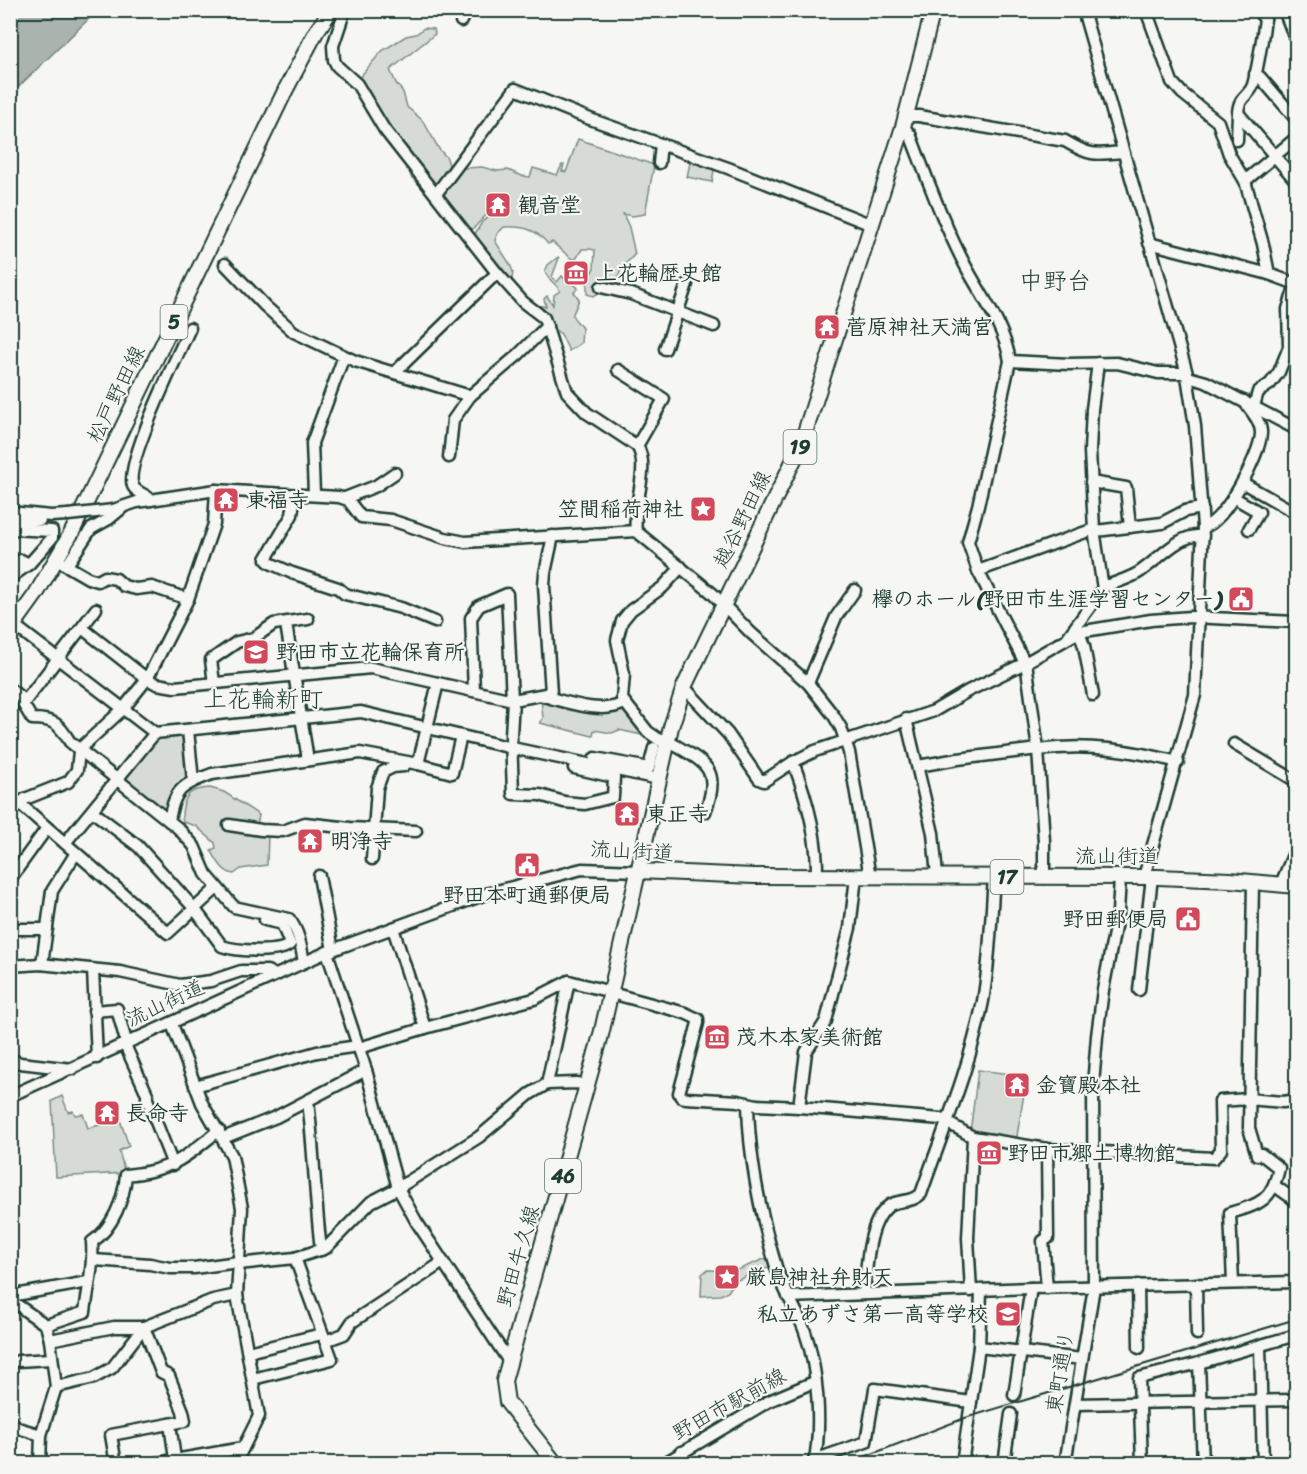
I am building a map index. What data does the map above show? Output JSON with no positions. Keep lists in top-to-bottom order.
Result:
{
  "streets": {
    "main road": [
      "5",
      "松戸野田線",
      "19",
      "越谷野田線",
      "流山街道",
      "17",
      "46",
      "野田牛久線"
    ],
    "street": ["東町通り", "野田市駅前線"]
  },
  "crossings": [
    ["越谷野田線", "流山街道"],
    ["越谷野田線", "野田牛久線"],
    ["流山街道", "野田牛久線"],
    ["流山街道", "東町通り"]
  ],
  "districts": ["中野台", "上花輪新町"],
  "places": {
    "temple": [
      "観音堂",
      "菅原神社天満宮",
      "東福寺",
      "東正寺",
      "明浄寺",
      "金寶殿本社",
      "長命寺"
    ],
    "museum": ["上花輪歴史館", "茂木本家美術館", "野田市郷土博物館"],
    "place": ["笠間稲荷神社", "厳島神社弁財天"],
    "public building": ["欅のホール(野田市生涯学習センター)", "野田本町通郵便局", "野田郵便局"],
    "school or university": ["野田市立花輪保育所", "私立あずさ第一高等学校"]
  }
}
